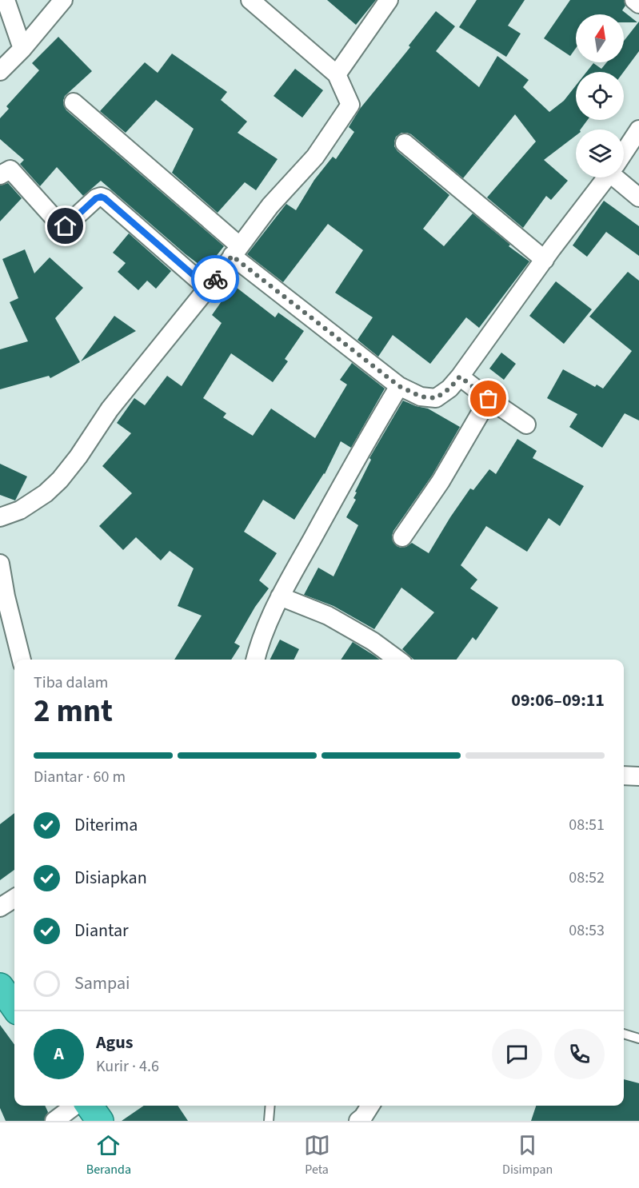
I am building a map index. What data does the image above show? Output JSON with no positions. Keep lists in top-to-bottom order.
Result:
{
  "north": "top",
  "page": {
    "heading": ["2 mnt", "Tiba dalam", "09:06–09:11"],
    "panel": ["Agus", "Kurir · 4.6"],
    "bar": "Diantar · 60 m",
    "list": [
      ["Diterima", "08:51"],
      ["Disiapkan", "08:52"],
      ["Diantar", "08:53"],
      "Sampai"
    ],
    "round": "A",
    "tabs": ["Beranda", "Peta", "Disimpan"]
  }
}
